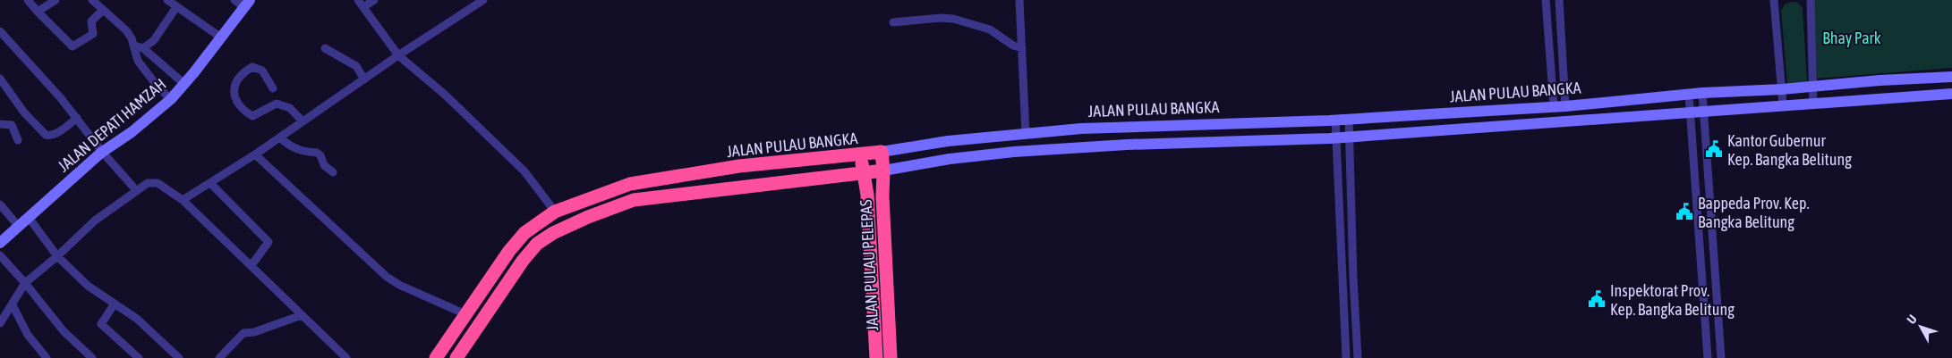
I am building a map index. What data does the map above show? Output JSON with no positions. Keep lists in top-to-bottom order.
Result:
{
  "streets": {
    "highway": ["JALAN PULAU BANGKA", "JALAN PULAU PELEPAS"],
    "main road": ["JALAN DEPATI HAMZAH"]
  },
  "crossings": [
    ["JALAN PULAU BANGKA", "JALAN PULAU PELEPAS"]
  ],
  "parks": ["Bhay Park"],
  "places": {
    "public building": ["Kantor Gubernur Kep. Bangka Belitung", "Bappeda Prov. Kep. Bangka Belitung", "Inspektorat Prov. Kep. Bangka Belitung"]
  },
  "north": "top left"
}
